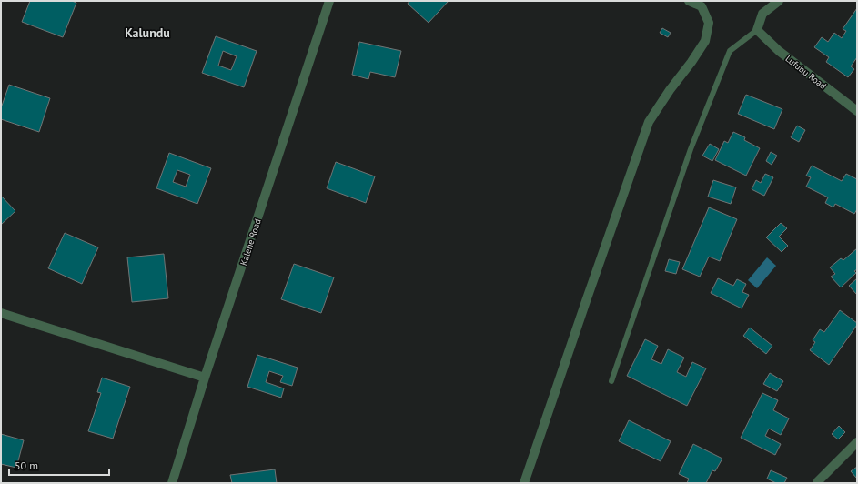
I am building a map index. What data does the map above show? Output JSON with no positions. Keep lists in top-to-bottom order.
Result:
{
  "streets": {
    "street": ["Lufubu Road", "Kalene Road"]
  },
  "districts": ["Kalundu"],
  "scale_bar": "50 m"
}
